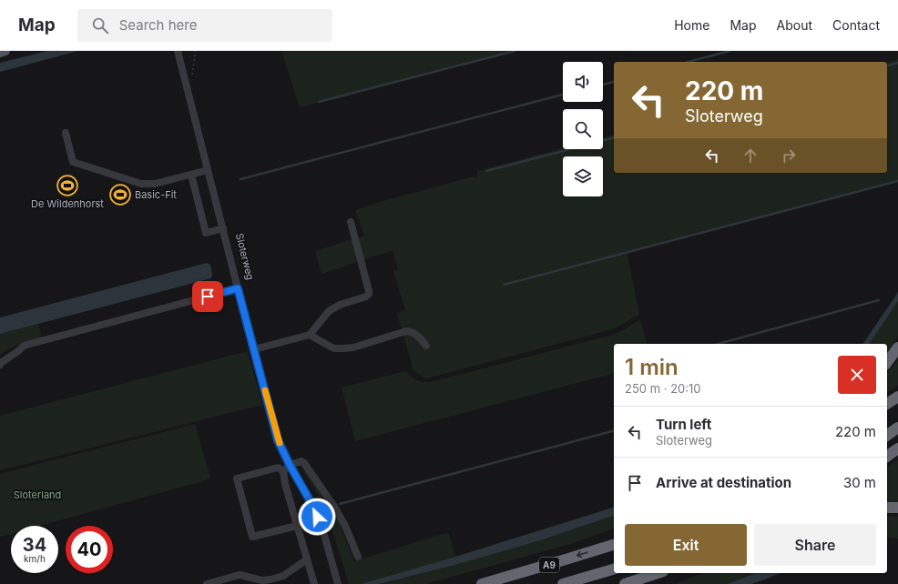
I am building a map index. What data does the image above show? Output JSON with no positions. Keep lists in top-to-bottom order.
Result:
{
  "streets": {
    "highway": ["A9"],
    "street": ["Sloterweg"]
  },
  "parks": ["Sloterland"],
  "places": {
    "sports": ["De Wildenhorst", "Basic-Fit"]
  },
  "page": {
    "header": "Map",
    "search": "Search here",
    "nav": [
      "Home",
      "Map",
      "About",
      "Contact"
    ],
    "turn": ["220 m", "Sloterweg"],
    "heading": ["1 min", "250 m · 20:10"],
    "list": [
      {
        "name": "Turn left",
        "note": "Sloterweg",
        "value": "220 m"
      },
      {
        "name": "Arrive at destination",
        "value": "30 m"
      }
    ],
    "buttons": ["Exit", "Share"],
    "speed": "34 km/h",
    "limit": "40"
  }
}
